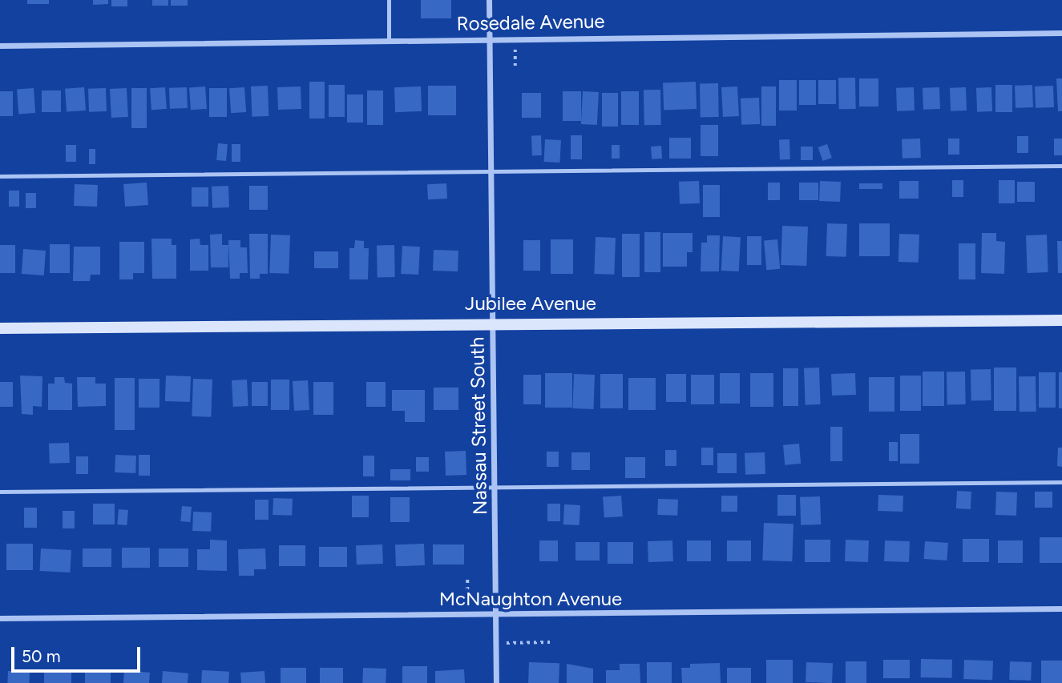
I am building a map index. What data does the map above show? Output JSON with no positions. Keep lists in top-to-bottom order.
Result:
{
  "streets": {
    "main road": ["Jubilee Avenue"],
    "street": ["Rosedale Avenue", "Nassau Street South", "McNaughton Avenue"]
  },
  "crossings": [
    ["Rosedale Avenue", "Nassau Street South"],
    ["Jubilee Avenue", "Nassau Street South"],
    ["Nassau Street South", "McNaughton Avenue"]
  ],
  "scale_bar": "50 m"
}
